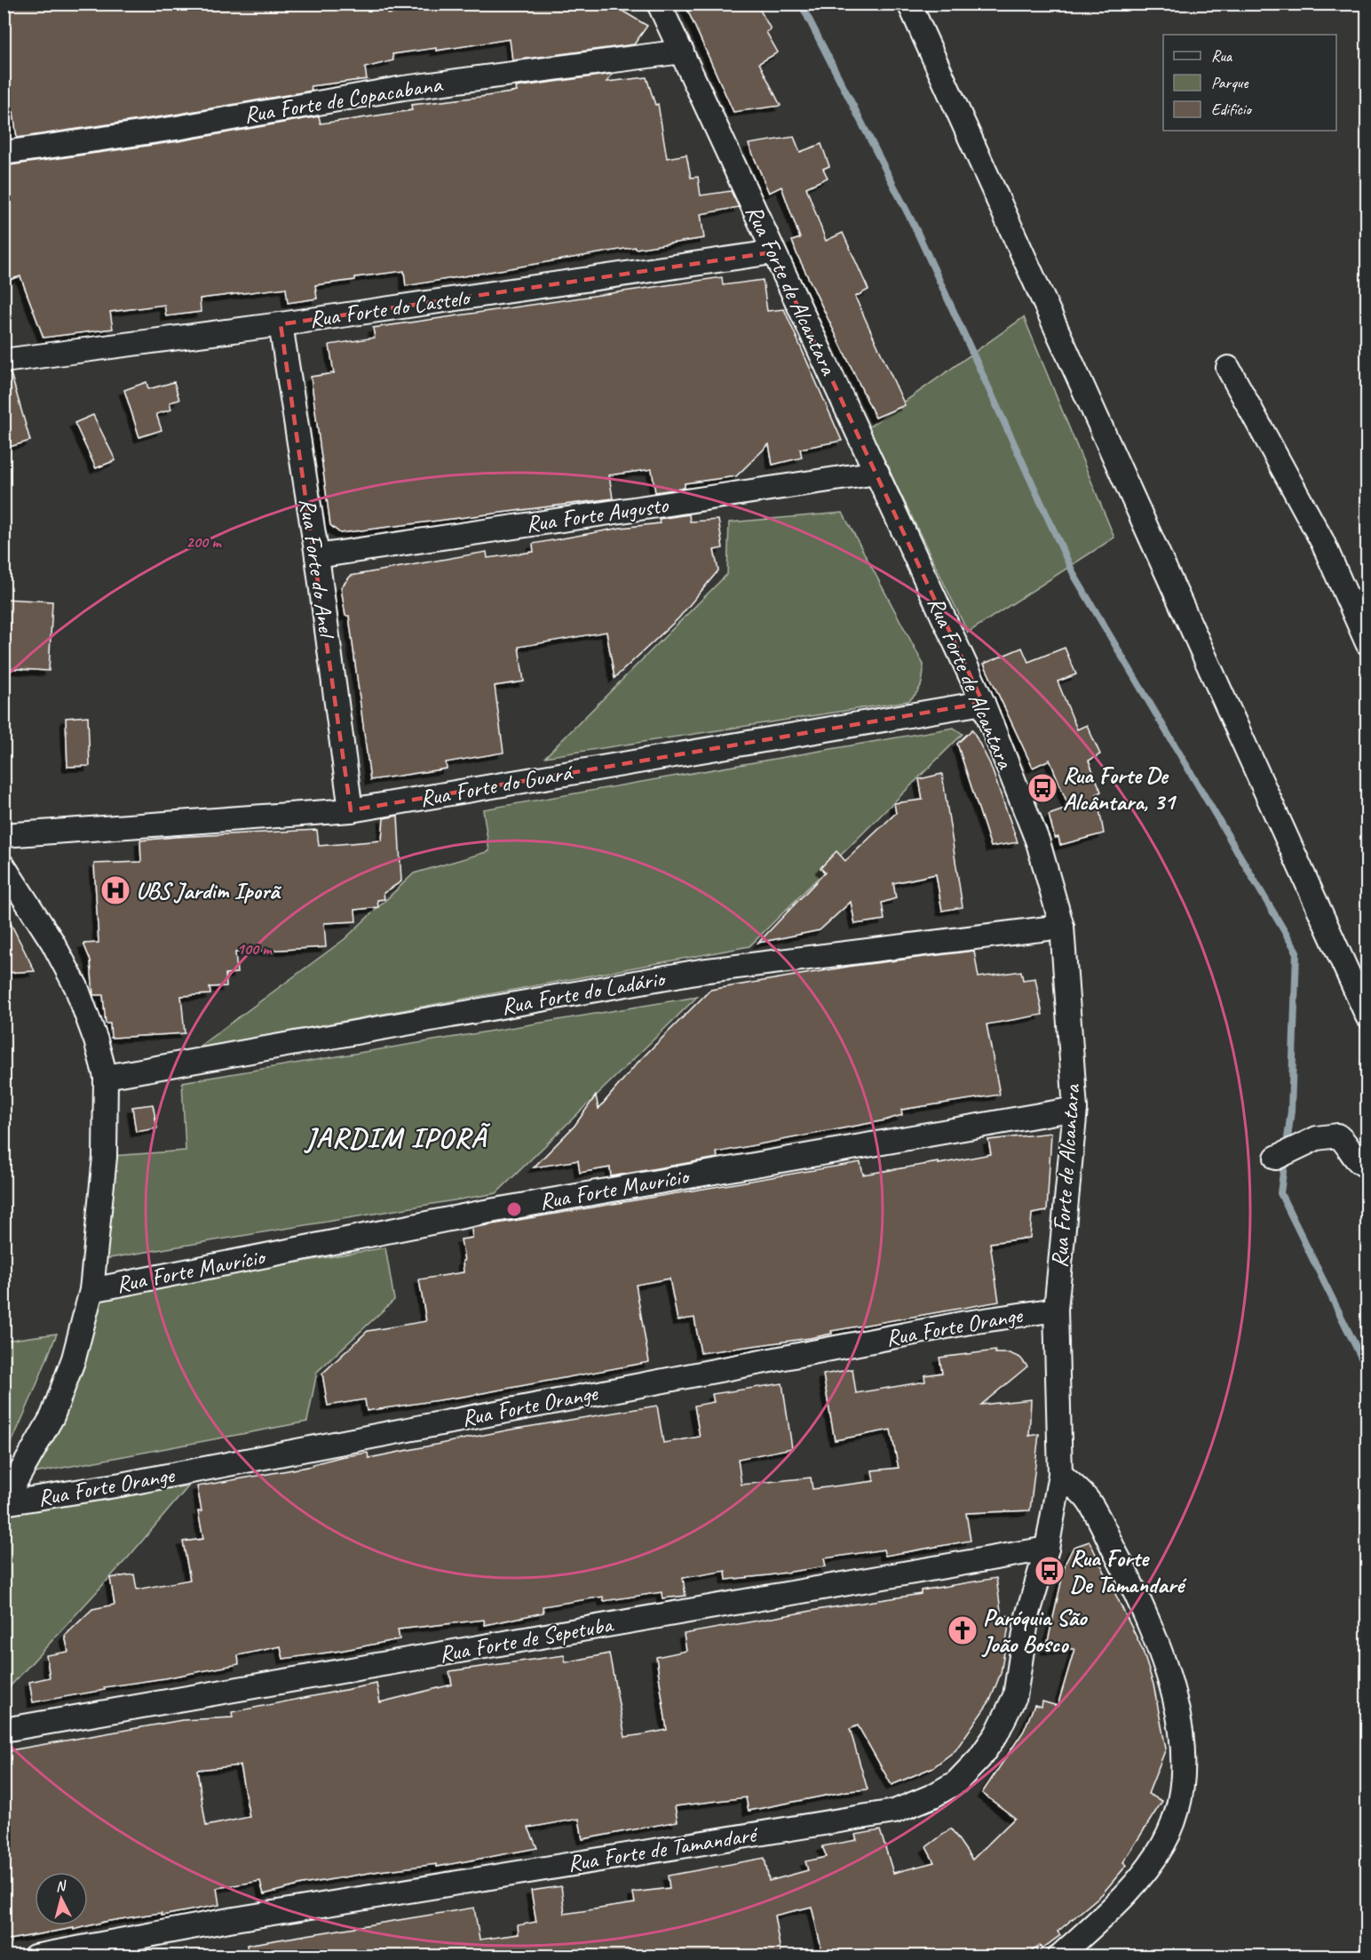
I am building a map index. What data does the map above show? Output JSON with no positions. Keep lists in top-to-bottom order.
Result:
{
  "streets": {
    "street": [
      "Rua Forte de Copacabana",
      "Rua Forte de Alcantara",
      "Rua Forte do Castelo",
      "Rua Forte Augusto",
      "Rua Forte do Anel",
      "Rua Forte do Guará",
      "Rua Forte do Ladário",
      "Rua Forte Maurício",
      "Rua Forte Orange",
      "Rua Forte de Sepetuba",
      "Rua Forte de Tamandaré"
    ]
  },
  "crossings": [
    ["Rua Forte de Copacabana", "Rua Forte de Alcantara"],
    ["Rua Forte de Alcantara", "Rua Forte do Castelo"],
    ["Rua Forte de Alcantara", "Rua Forte Augusto"],
    ["Rua Forte de Alcantara", "Rua Forte do Guará"],
    ["Rua Forte de Alcantara", "Rua Forte do Ladário"],
    ["Rua Forte de Alcantara", "Rua Forte Maurício"],
    ["Rua Forte de Alcantara", "Rua Forte Orange"],
    ["Rua Forte de Alcantara", "Rua Forte de Tamandaré"],
    ["Rua Forte do Castelo", "Rua Forte do Anel"],
    ["Rua Forte Augusto", "Rua Forte do Anel"],
    ["Rua Forte do Anel", "Rua Forte do Guará"],
    ["Rua Forte de Sepetuba", "Rua Forte de Tamandaré"]
  ],
  "districts": ["JARDIM IPORÃ"],
  "places": {
    "bus stop": ["Rua Forte De Alcântara, 31", "Rua Forte De Tamandaré"],
    "hospital": ["UBS Jardim Iporã"],
    "church": ["Paróquia São João Bosco"]
  },
  "legend": ["Rua", "Parque", "Edifício"],
  "north": "top",
  "rings": ["200 m", "100 m"]
}
